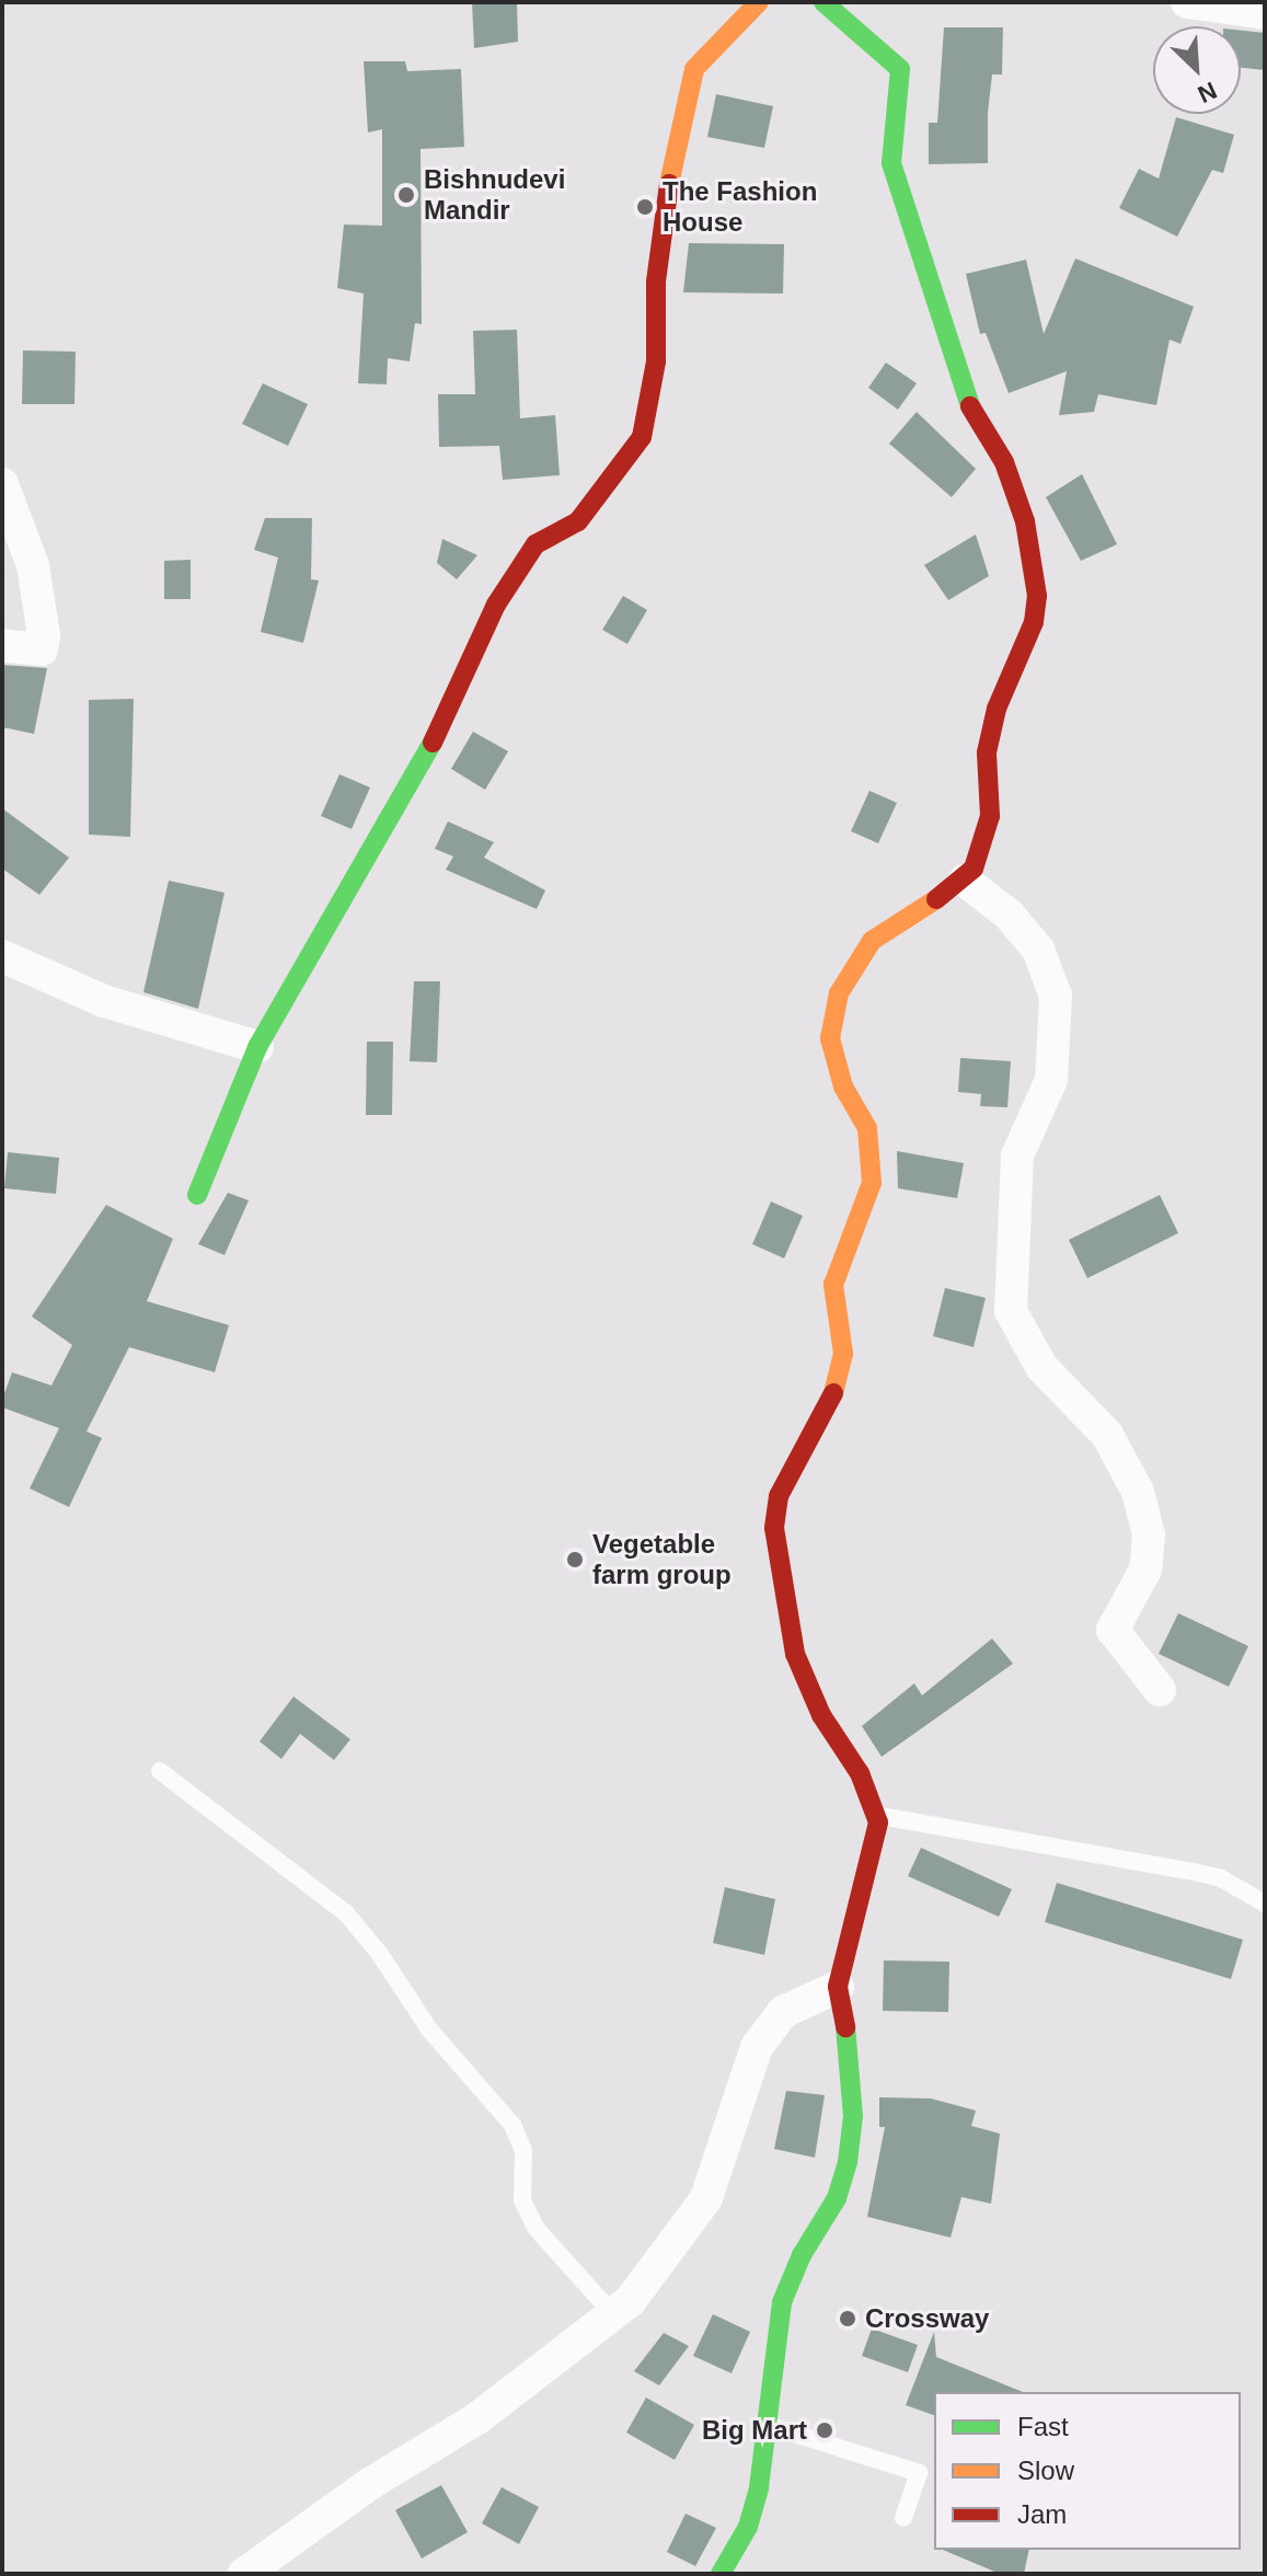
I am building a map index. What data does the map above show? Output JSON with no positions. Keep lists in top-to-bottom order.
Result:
{
  "places": [
    "Bishnudevi Mandir",
    "The Fashion House",
    "Vegetable farm group",
    "Crossway",
    "Big Mart"
  ],
  "legend": ["Fast", "Slow", "Jam"],
  "north": "bottom right"
}
